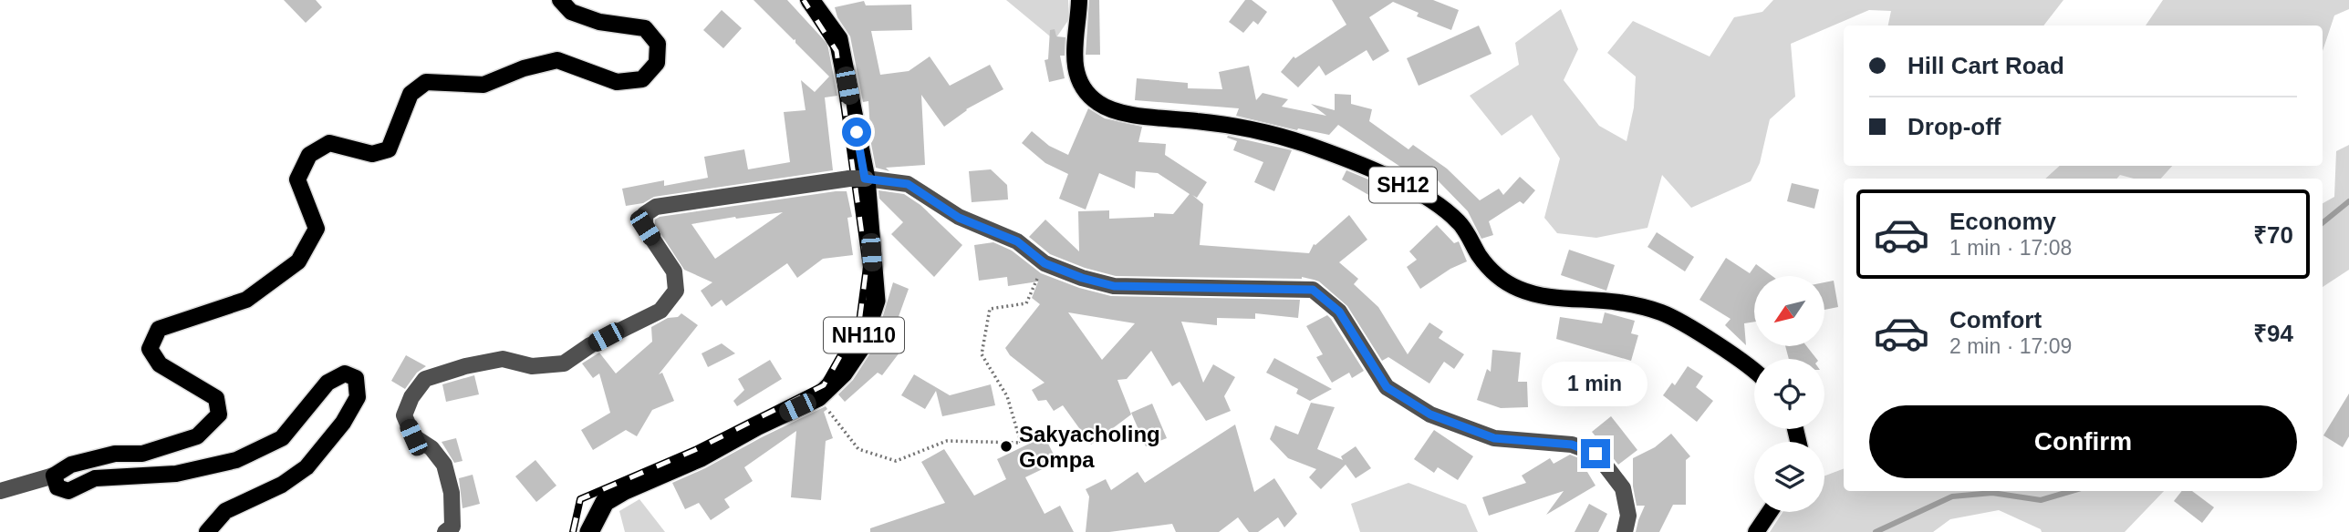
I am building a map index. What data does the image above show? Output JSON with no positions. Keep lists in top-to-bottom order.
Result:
{
  "streets": {
    "highway": ["NH110"],
    "main road": ["SH12"]
  },
  "places": ["Sakyacholing Gompa"],
  "north": "bottom left",
  "page": {
    "banner": ["Hill Cart Road", "Drop-off"],
    "list": [
      {
        "name": "Economy",
        "note": "1 min · 17:08",
        "value": "₹70"
      },
      {
        "name": "Comfort",
        "note": "2 min · 17:09",
        "value": "₹94"
      }
    ],
    "bubble": "1 min",
    "buttons": "Confirm"
  }
}
